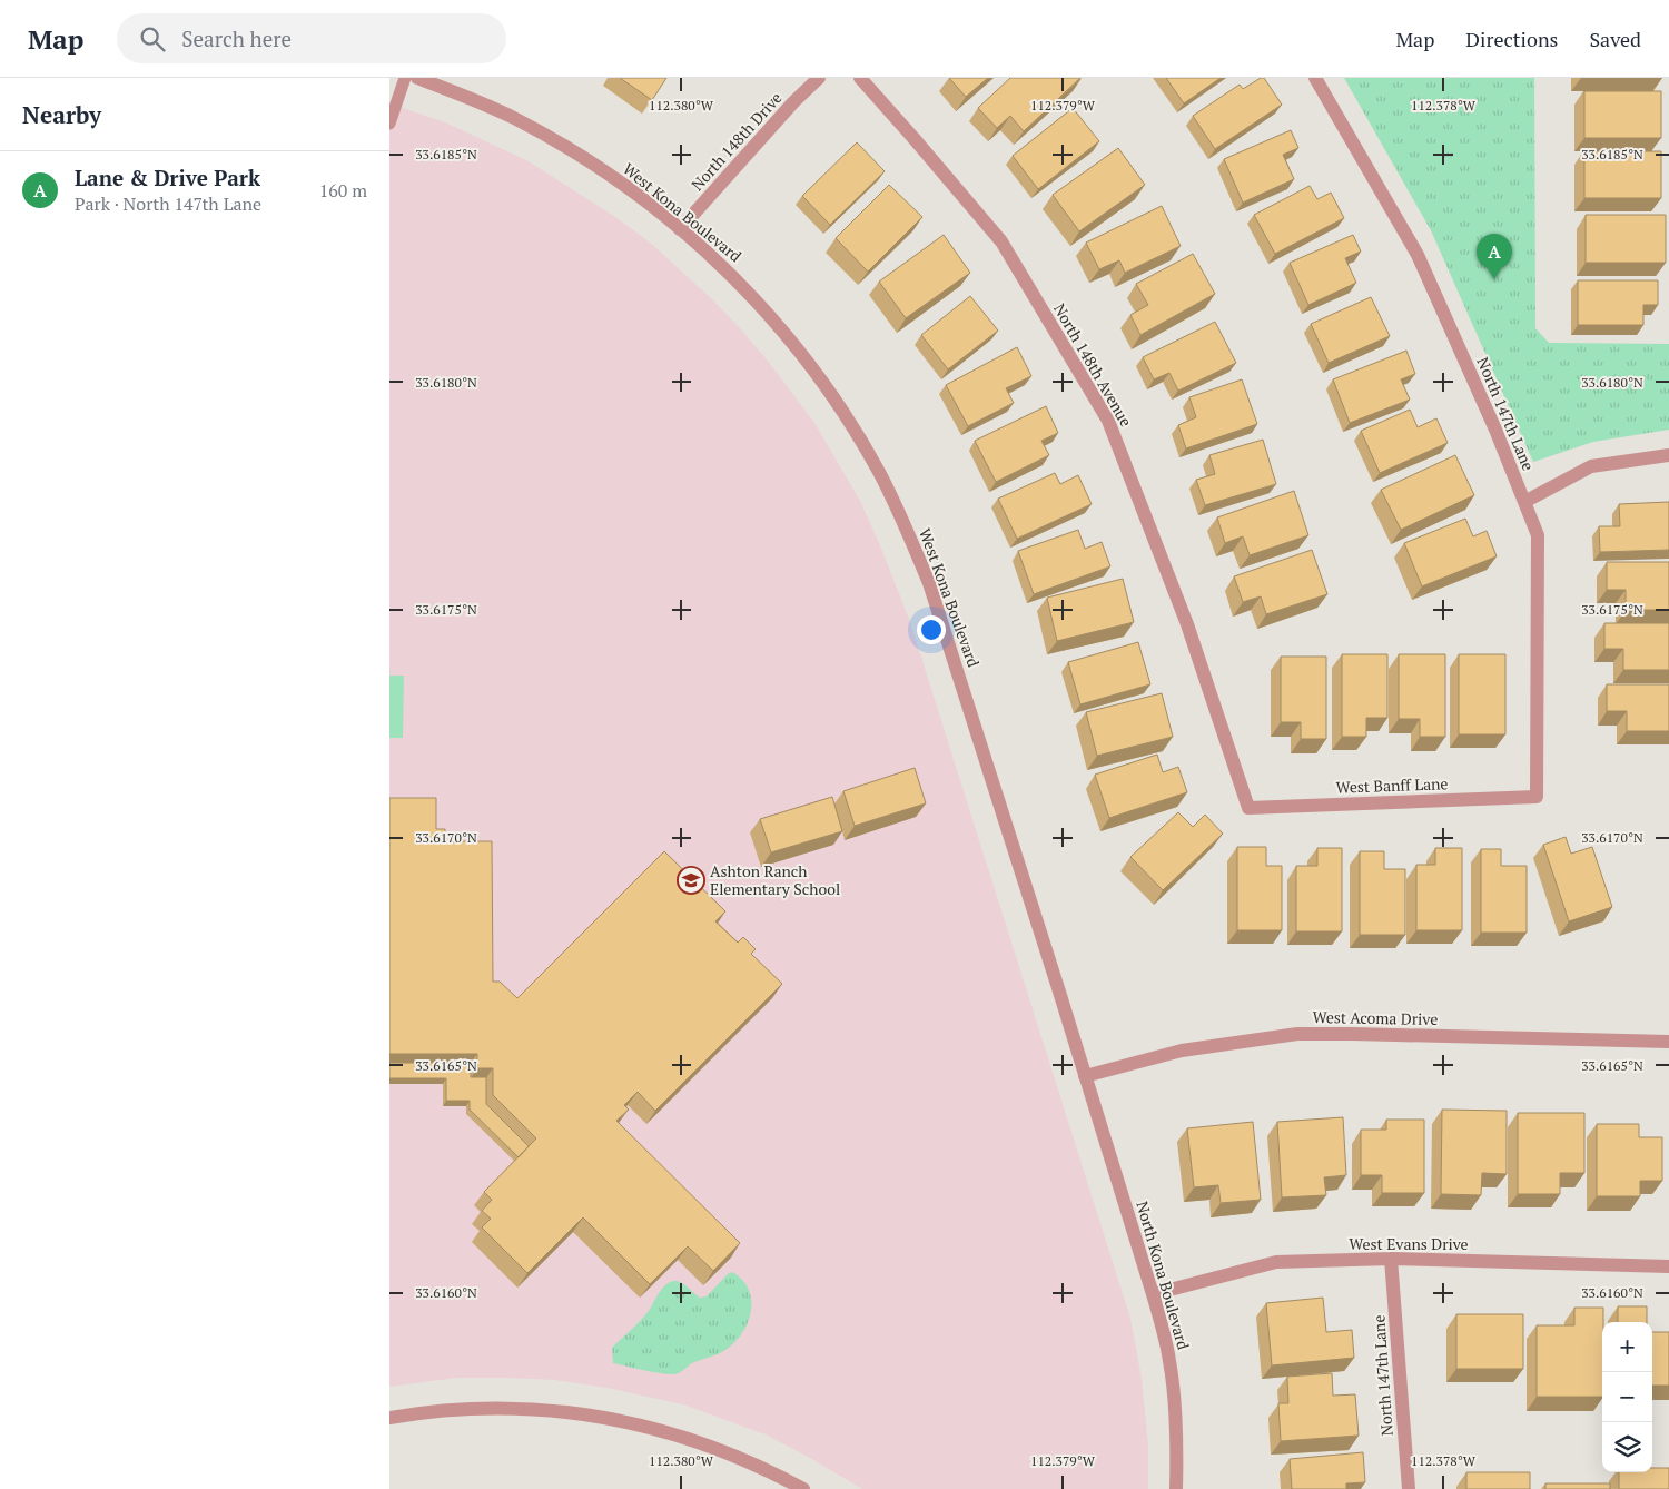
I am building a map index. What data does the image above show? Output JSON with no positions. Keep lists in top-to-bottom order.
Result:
{
  "streets": {
    "street": [
      "North 148th Drive",
      "West Kona Boulevard",
      "North 148th Avenue",
      "North 147th Lane",
      "West Banff Lane",
      "West Acoma Drive",
      "West Evans Drive",
      "North Kona Boulevard"
    ]
  },
  "crossings": [
    ["North 148th Drive", "West Kona Boulevard"],
    ["West Kona Boulevard", "West Acoma Drive"],
    ["West Kona Boulevard", "North Kona Boulevard"],
    ["North 148th Avenue", "West Banff Lane"],
    ["North 147th Lane", "West Banff Lane"],
    ["North 147th Lane", "West Evans Drive"],
    ["West Acoma Drive", "North Kona Boulevard"],
    ["West Evans Drive", "North Kona Boulevard"]
  ],
  "places": {
    "school or university": ["Ashton Ranch Elementary School"]
  },
  "page": {
    "header": "Map",
    "search": "Search here",
    "nav": ["Map", "Directions", "Saved"],
    "heading": "Nearby",
    "list": [
      {
        "mark": "A",
        "name": "Lane & Drive Park",
        "note": "Park · North 147th Lane",
        "value": "160 m"
      }
    ],
    "pins": "A",
    "map_buttons": ["+", "−"]
  },
  "coordinates": [
    "112.380°W",
    "112.379°W",
    "112.378°W",
    "33.6185°N",
    "33.6180°N",
    "33.6175°N",
    "33.6170°N",
    "33.6165°N",
    "33.6160°N"
  ]
}
